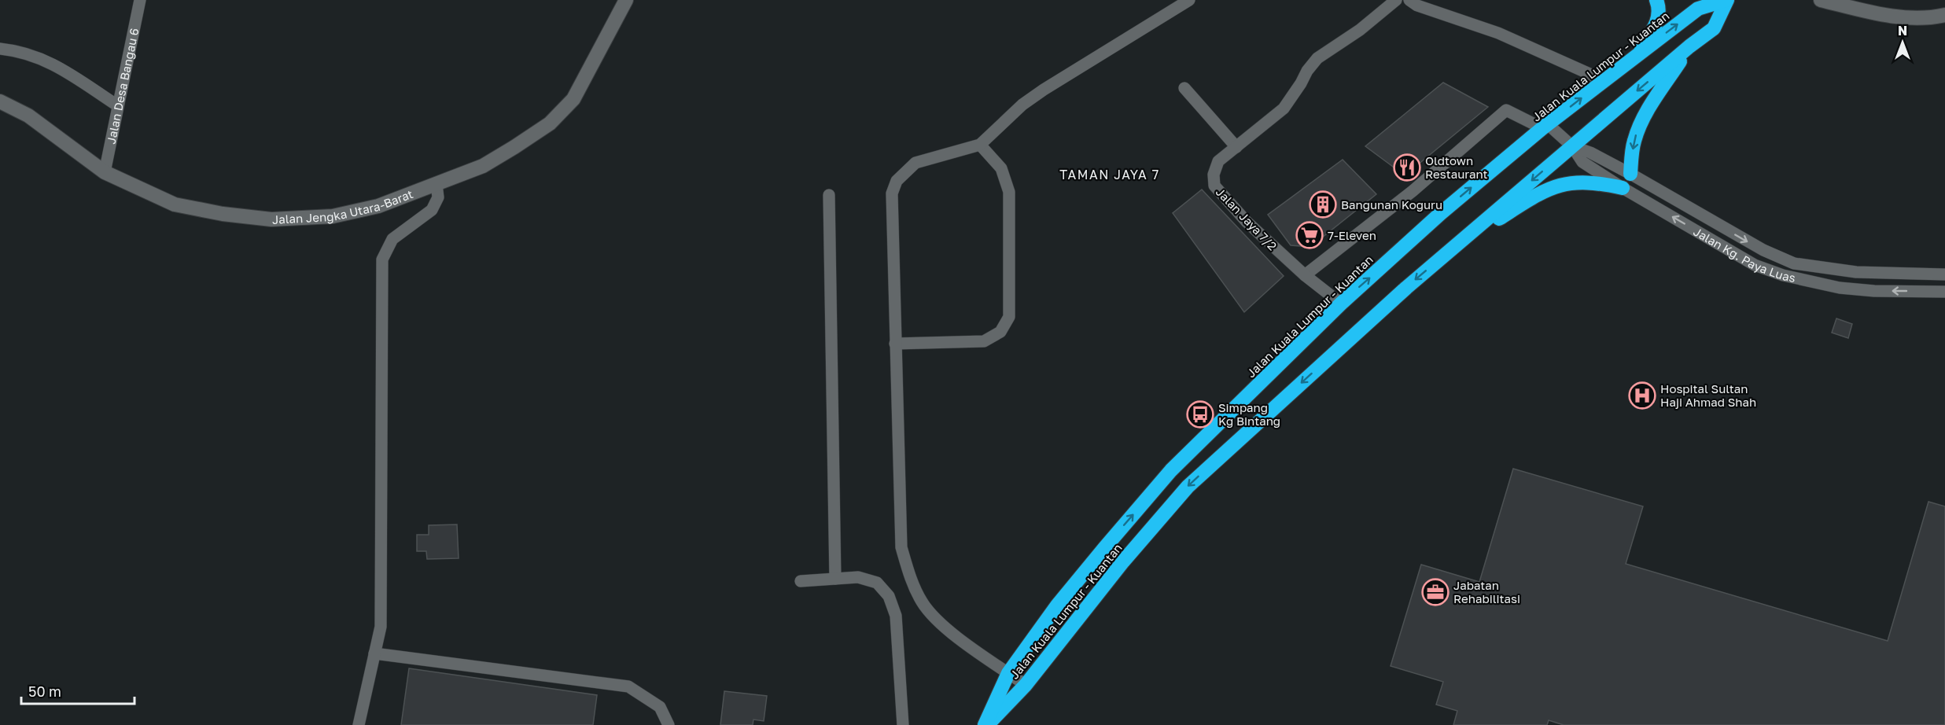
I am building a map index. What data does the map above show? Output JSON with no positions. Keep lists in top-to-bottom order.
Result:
{
  "streets": {
    "highway": ["Jalan Kuala Lumpur - Kuantan"],
    "street": [
      "Jalan Desa Bangau 6",
      "Jalan Jengka Utara-Barat",
      "Jalan Jaya 7/2",
      "Jalan Kg. Paya Luas"
    ]
  },
  "crossings": [
    ["Jalan Kuala Lumpur - Kuantan", "Jalan Jaya 7/2"],
    ["Jalan Kuala Lumpur - Kuantan", "Jalan Kg. Paya Luas"],
    ["Jalan Desa Bangau 6", "Jalan Jengka Utara-Barat"],
    ["Jalan Jaya 7/2", "Jalan Kg. Paya Luas"]
  ],
  "districts": ["TAMAN JAYA 7"],
  "places": {
    "restaurant": ["Oldtown Restaurant"],
    "building": ["Bangunan Koguru"],
    "supermarket": ["7-Eleven"],
    "hospital": ["Hospital Sultan Haji Ahmad Shah"],
    "bus stop": ["Simpang Kg Bintang"],
    "office": ["Jabatan Rehabilitasi"]
  },
  "scale_bar": "50 m",
  "north": "top"
}
